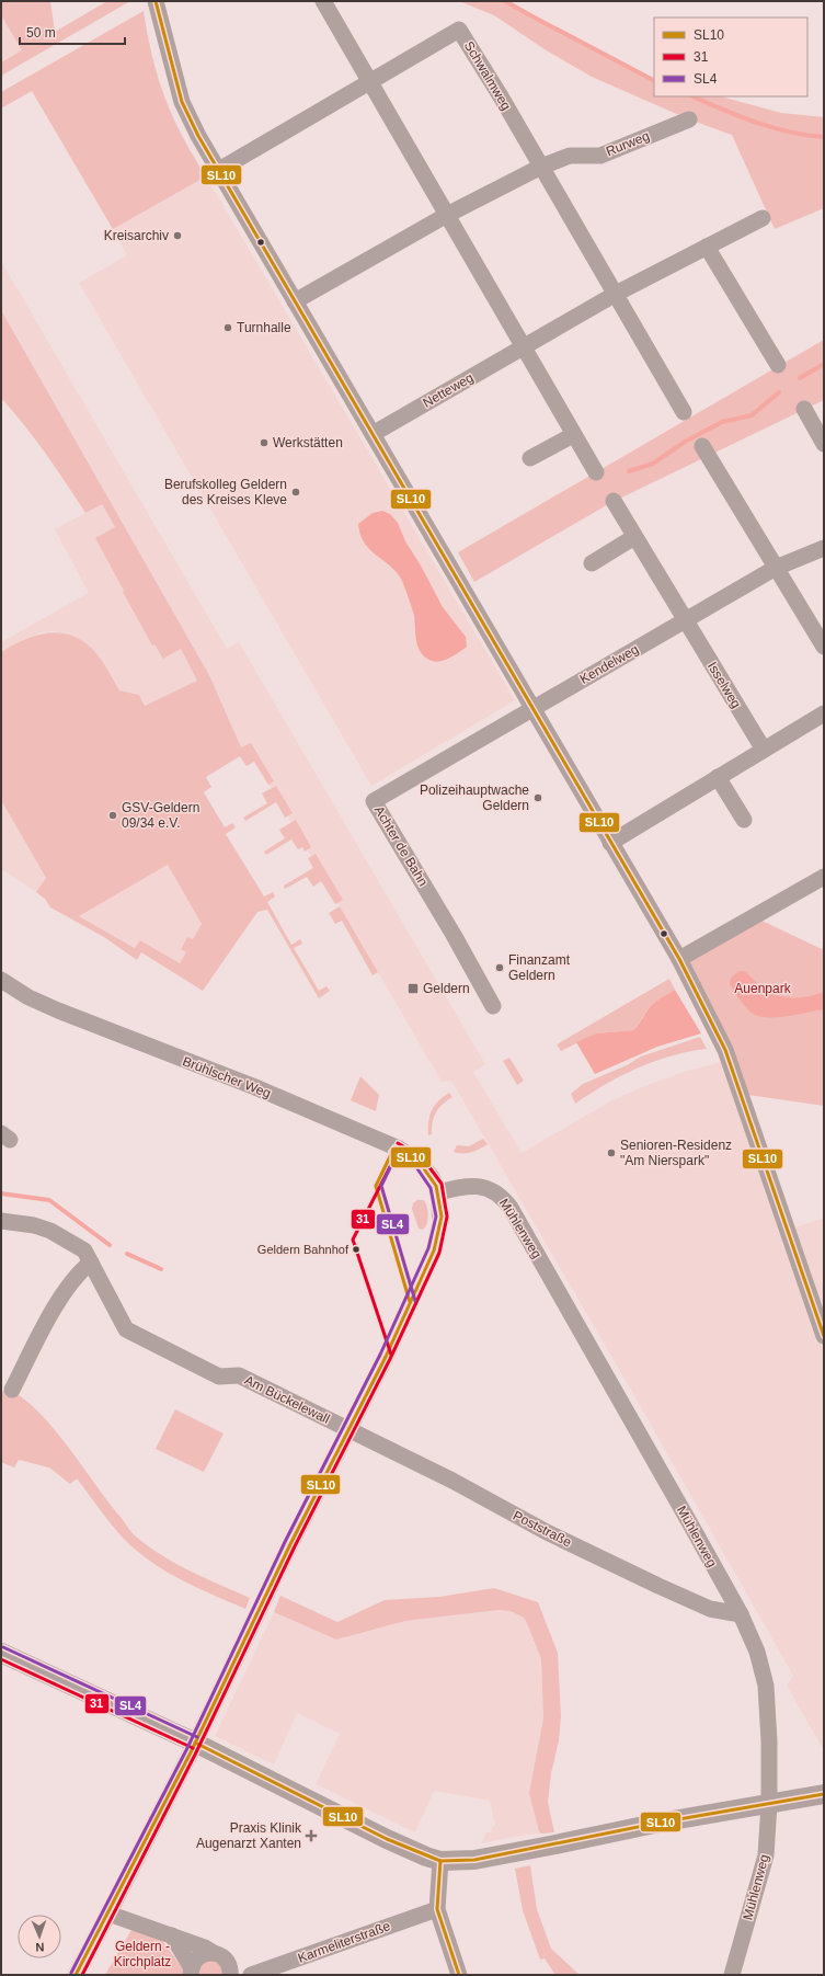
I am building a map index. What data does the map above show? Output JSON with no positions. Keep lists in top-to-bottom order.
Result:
{
  "streets": {
    "street": [
      "Schwalmweg",
      "Rurweg",
      "Netteweg",
      "Kendelweg",
      "Isselweg",
      "Achter de Bahn",
      "Brühlscher Weg",
      "Mühlenweg",
      "Am Bückelewall",
      "Poststraße",
      "Karmeliterstraße"
    ]
  },
  "crossings": [
    ["Schwalmweg", "Rurweg"],
    ["Kendelweg", "Isselweg"],
    ["Kendelweg", "Achter de Bahn"],
    ["Brühlscher Weg", "Mühlenweg"],
    ["Mühlenweg", "Poststraße"],
    ["Am Bückelewall", "Poststraße"]
  ],
  "parks": ["Auenpark", "Geldern - Kirchplatz"],
  "places": {
    "other": [
      "Kreisarchiv",
      "Turnhalle",
      "Werkstätten",
      "Berufskolleg Geldern des Kreises Kleve",
      "Polizeihauptwache Geldern",
      "GSV-Geldern 09/34 e.V.",
      "Finanzamt Geldern",
      "Senioren-Residenz \"Am Nierspark\"",
      "Geldern Bahnhof"
    ],
    "transit": ["Geldern"],
    "health": ["Praxis Klinik Augenarzt Xanten"]
  },
  "lines": ["transit line SL10", "transit line 31", "transit line SL4"],
  "legend": ["SL10", "31", "SL4"],
  "scale_bar": "50 m",
  "north": "bottom"
}
